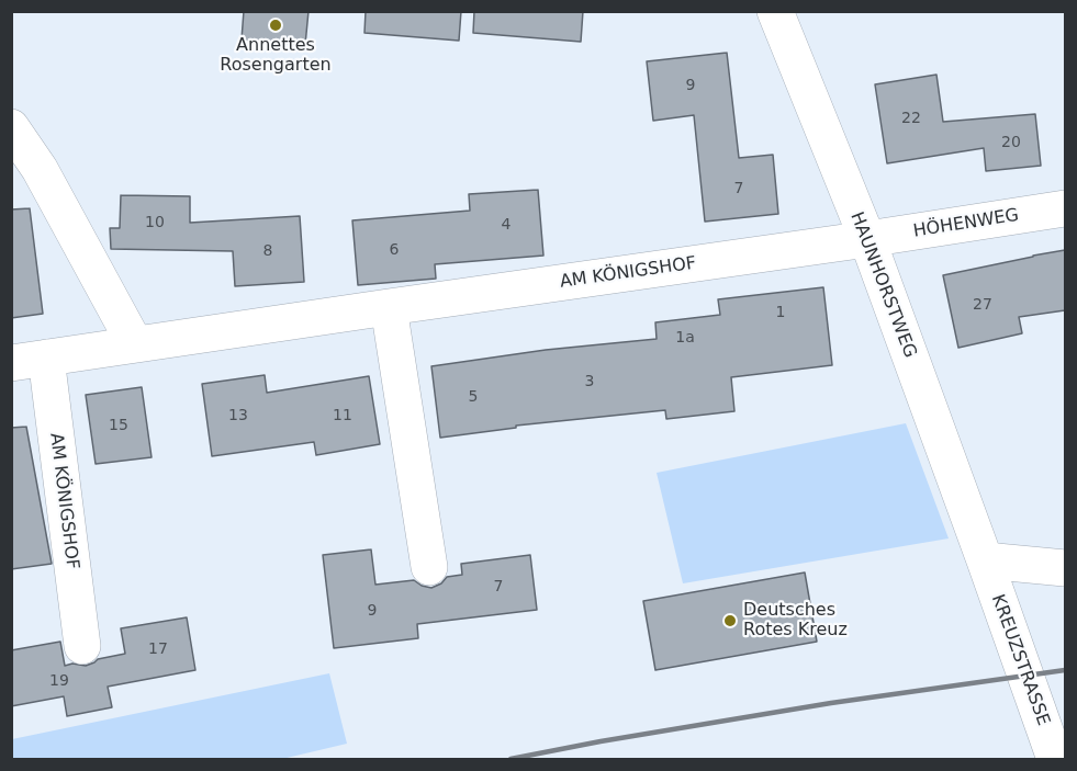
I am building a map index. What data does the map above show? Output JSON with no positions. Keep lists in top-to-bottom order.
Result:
{
  "streets": {
    "street": [
      "HÖHENWEG",
      "AM KÖNIGSHOF",
      "HAUNHORSTWEG",
      "KREUZSTRASSE"
    ]
  },
  "crossings": [
    ["HÖHENWEG", "AM KÖNIGSHOF"],
    ["HÖHENWEG", "HAUNHORSTWEG"],
    ["AM KÖNIGSHOF", "HAUNHORSTWEG"],
    ["HAUNHORSTWEG", "KREUZSTRASSE"]
  ],
  "places": ["Annettes Rosengarten", "Deutsches Rotes Kreuz"],
  "house_numbers": [
    "9",
    "22",
    "20",
    "7",
    "10",
    "4",
    "6",
    "8",
    "27",
    "1",
    "1a",
    "3",
    "5",
    "13",
    "11",
    "15",
    "7",
    "9",
    "17",
    "19"
  ]
}
